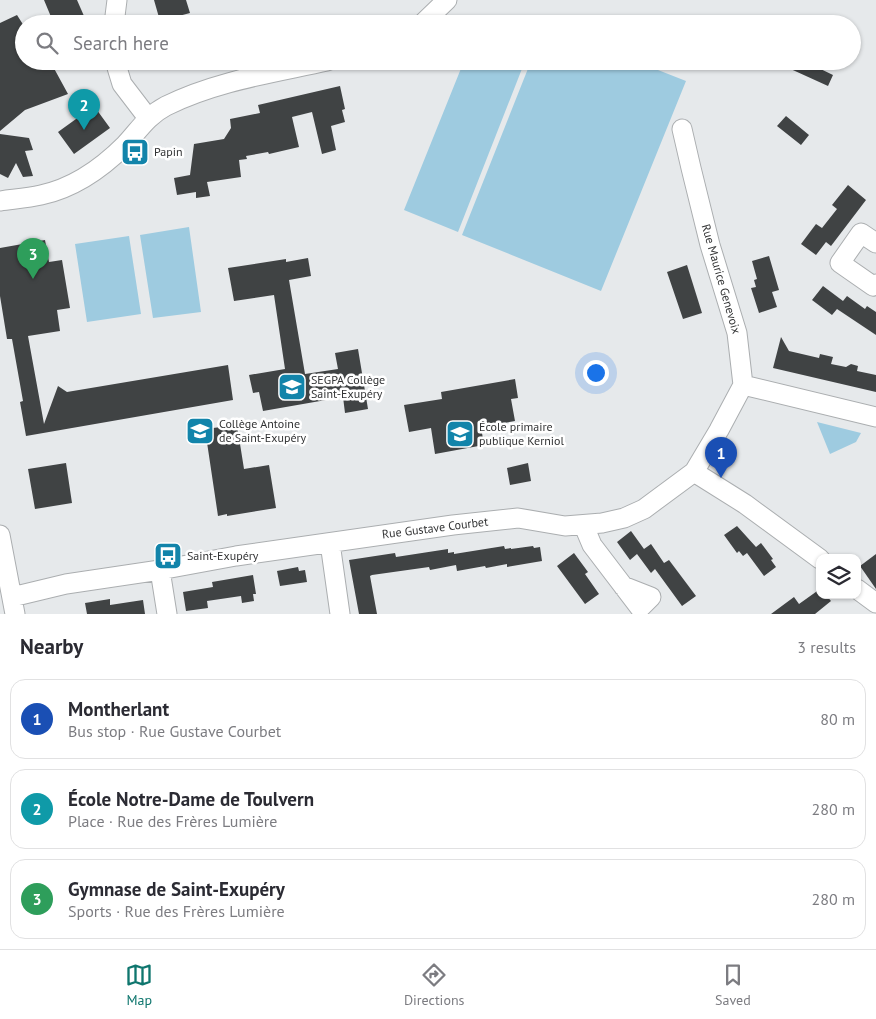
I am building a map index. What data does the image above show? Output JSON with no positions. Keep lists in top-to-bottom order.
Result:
{
  "streets": {
    "street": ["Rue Maurice Genevoix", "Rue Gustave Courbet"]
  },
  "places": {
    "bus stop": ["Papin", "Saint-Exupéry"],
    "school or university": ["SEGPA Collège Saint-Exupéry", "Collège Antoine de Saint-Exupéry", "École primaire publique Kerniol"]
  },
  "page": {
    "search": "Search here",
    "pins": ["2", "3", "1"],
    "heading": ["Nearby", "3 results"],
    "list": [
      {
        "mark": "1",
        "name": "Montherlant",
        "note": "Bus stop · Rue Gustave Courbet",
        "value": "80 m"
      },
      {
        "mark": "2",
        "name": "École Notre-Dame de Toulvern",
        "note": "Place · Rue des Frères Lumière",
        "value": "280 m"
      },
      {
        "mark": "3",
        "name": "Gymnase de Saint-Exupéry",
        "note": "Sports · Rue des Frères Lumière",
        "value": "280 m"
      }
    ],
    "nav": ["Map", "Directions", "Saved"]
  }
}
